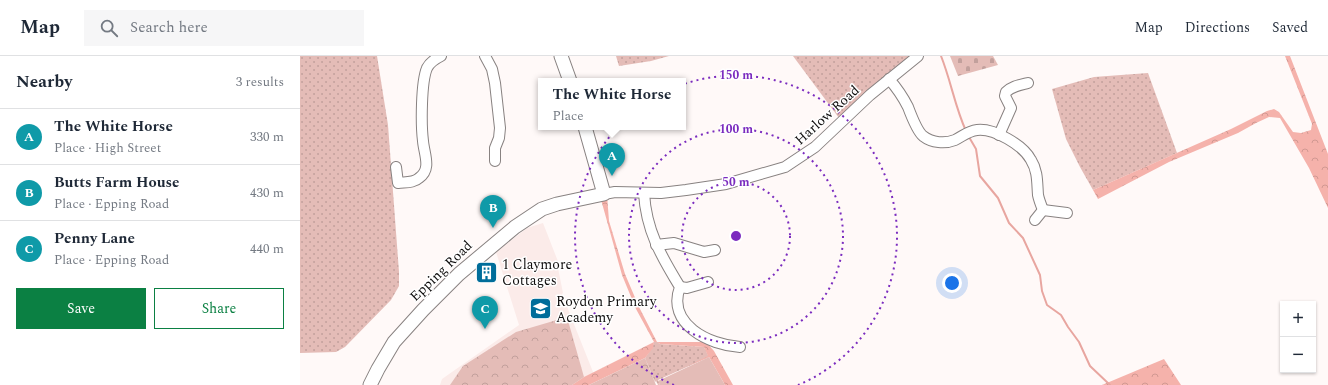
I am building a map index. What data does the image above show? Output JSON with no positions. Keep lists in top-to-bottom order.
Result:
{
  "streets": {
    "main road": ["Epping Road"],
    "street": ["Harlow Road"]
  },
  "crossings": [
    ["Harlow Road", "Epping Road"]
  ],
  "places": {
    "building": ["1 Claymore Cottages"],
    "school or university": ["Roydon Primary Academy"]
  },
  "page": {
    "header": "Map",
    "search": "Search here",
    "nav": ["Map", "Directions", "Saved"],
    "heading": ["Nearby", "3 results"],
    "popup": ["The White Horse", "Place"],
    "list": [
      {
        "mark": "A",
        "name": "The White Horse",
        "note": "Place · High Street",
        "value": "330 m"
      },
      {
        "mark": "B",
        "name": "Butts Farm House",
        "note": "Place · Epping Road",
        "value": "430 m"
      },
      {
        "mark": "C",
        "name": "Penny Lane",
        "note": "Place · Epping Road",
        "value": "440 m"
      }
    ],
    "pins": ["A", "B", "C"],
    "buttons": ["Save", "Share"],
    "map_buttons": ["+", "−"]
  },
  "rings": ["150 m", "100 m", "50 m"]
}
